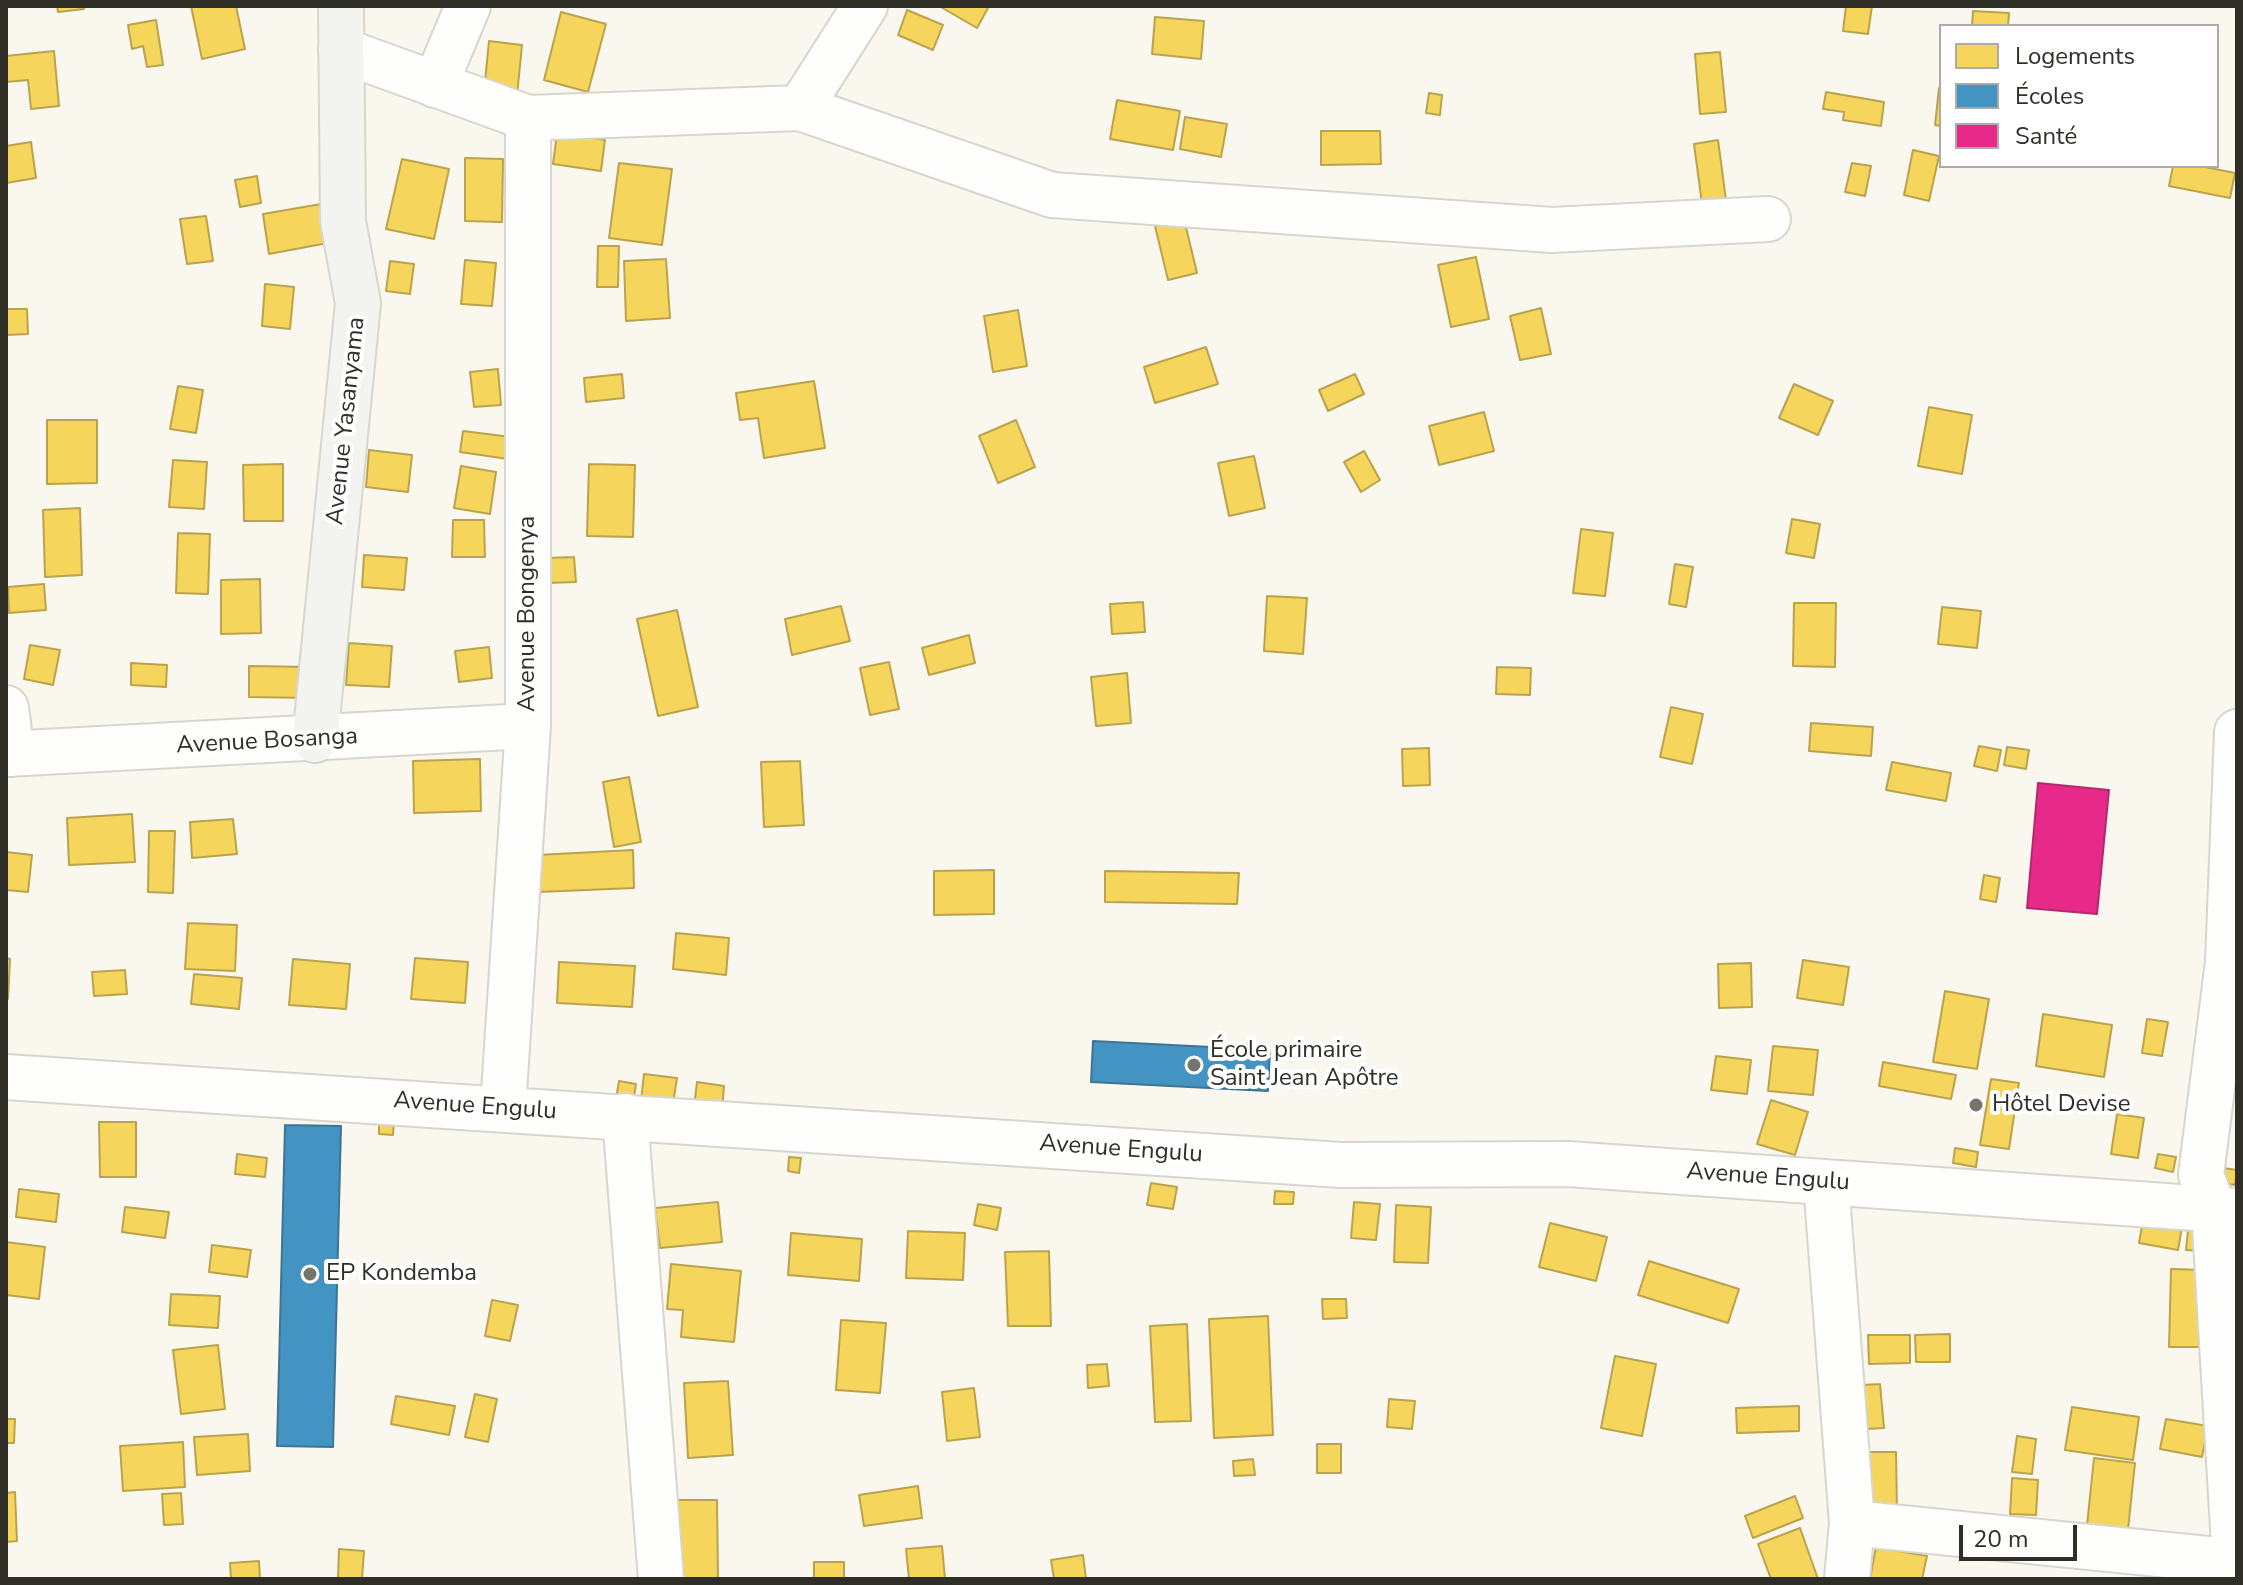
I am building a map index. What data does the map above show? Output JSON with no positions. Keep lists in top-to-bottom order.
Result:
{
  "streets": {
    "street": [
      "Avenue Yasanyama",
      "Avenue Bongenya",
      "Avenue Bosanga",
      "Avenue Engulu"
    ]
  },
  "crossings": [
    ["Avenue Yasanyama", "Avenue Bosanga"],
    ["Avenue Bongenya", "Avenue Bosanga"],
    ["Avenue Bongenya", "Avenue Engulu"]
  ],
  "places": ["École primaire Saint Jean Apôtre", "Hôtel Devise", "EP Kondemba"],
  "legend": ["Logements", "Écoles", "Santé"],
  "scale_bar": "20 m"
}
